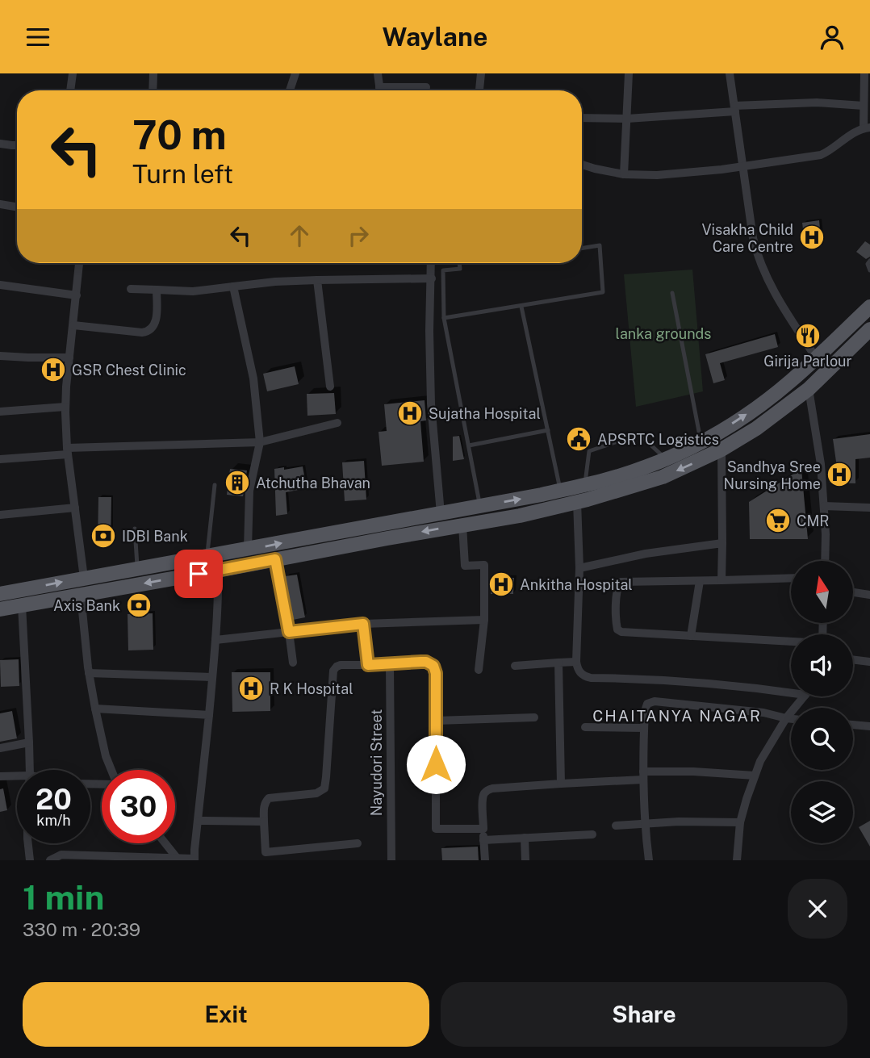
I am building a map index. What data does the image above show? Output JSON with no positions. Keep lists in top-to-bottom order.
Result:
{
  "streets": {
    "street": ["Nayudori Street"]
  },
  "districts": ["CHAITANYA NAGAR"],
  "parks": ["lanka grounds"],
  "places": {
    "hospital": [
      "Visakha Child Care Centre",
      "GSR Chest Clinic",
      "Sujatha Hospital",
      "Sandhya Sree Nursing Home",
      "Ankitha Hospital",
      "R K Hospital"
    ],
    "restaurant": ["Girija Parlour"],
    "public building": ["APSRTC Logistics"],
    "building": ["Atchutha Bhavan"],
    "supermarket": ["CMR"],
    "bank": ["IDBI Bank", "Axis Bank"]
  },
  "north": "top",
  "page": {
    "header": "Waylane",
    "turn": ["70 m", "Turn left"],
    "speed": "20 km/h",
    "limit": "30",
    "heading": ["1 min", "330 m · 20:39"],
    "buttons": ["Exit", "Share"]
  }
}
